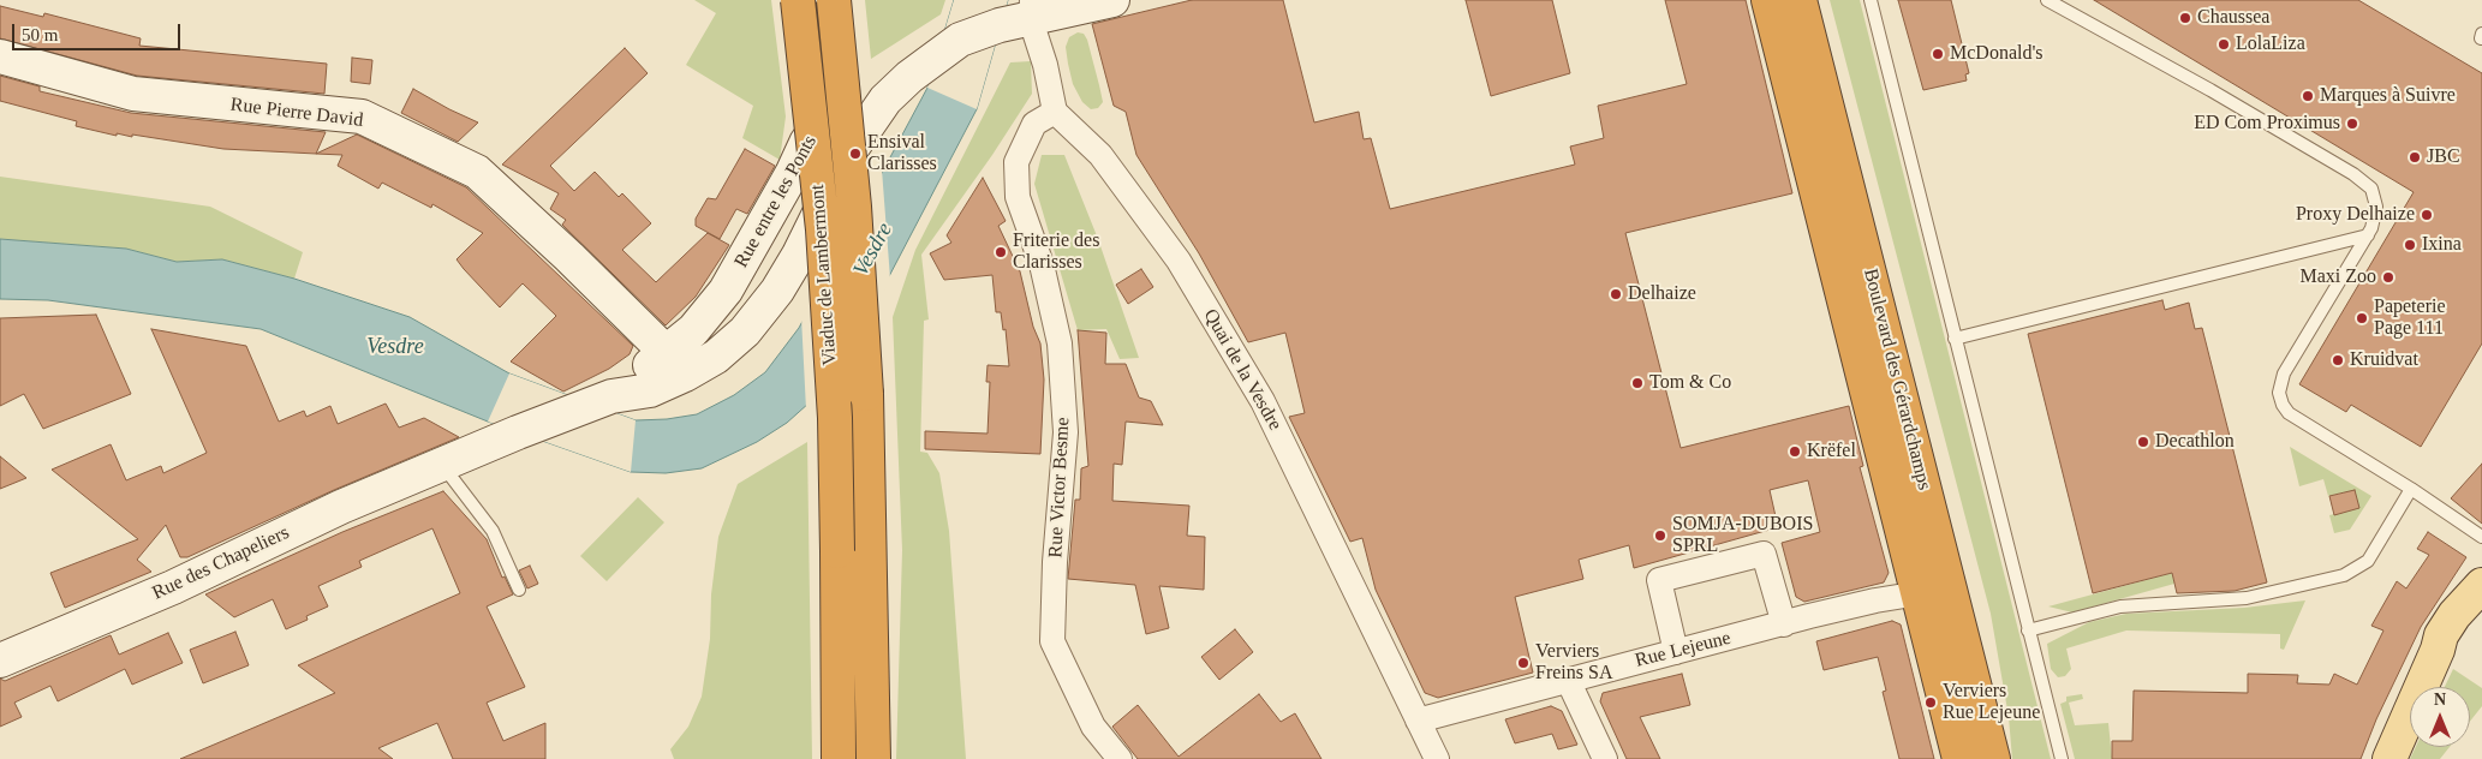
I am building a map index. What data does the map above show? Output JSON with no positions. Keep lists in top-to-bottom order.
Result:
{
  "streets": {
    "highway": ["Viaduc de Lambermont", "Boulevard des Gérardchamps"],
    "street": [
      "Rue Pierre David",
      "Rue entre les Ponts",
      "Quai de la Vesdre",
      "Rue Victor Besme",
      "Rue des Chapeliers",
      "Rue Lejeune"
    ]
  },
  "crossings": [
    ["Rue Pierre David", "Rue entre les Ponts"],
    ["Rue entre les Ponts", "Rue des Chapeliers"],
    ["Quai de la Vesdre", "Rue Victor Besme"],
    ["Quai de la Vesdre", "Rue Lejeune"],
    ["Boulevard des Gérardchamps", "Rue Lejeune"]
  ],
  "water": ["Vesdre"],
  "places": [
    "Chaussea",
    "LolaLiza",
    "McDonald's",
    "Marques à Suivre",
    "ED Com Proximus",
    "Ensival Clarisses",
    "JBC",
    "Proxy Delhaize",
    "Ixina",
    "Friterie des Clarisses",
    "Maxi Zoo",
    "Delhaize",
    "Papeterie Page 111",
    "Kruidvat",
    "Tom & Co",
    "Decathlon",
    "Krëfel",
    "SOMJA-DUBOIS SPRL",
    "Verviers Freins SA",
    "Verviers Rue Lejeune"
  ],
  "scale_bar": "50 m",
  "north": "top"
}
